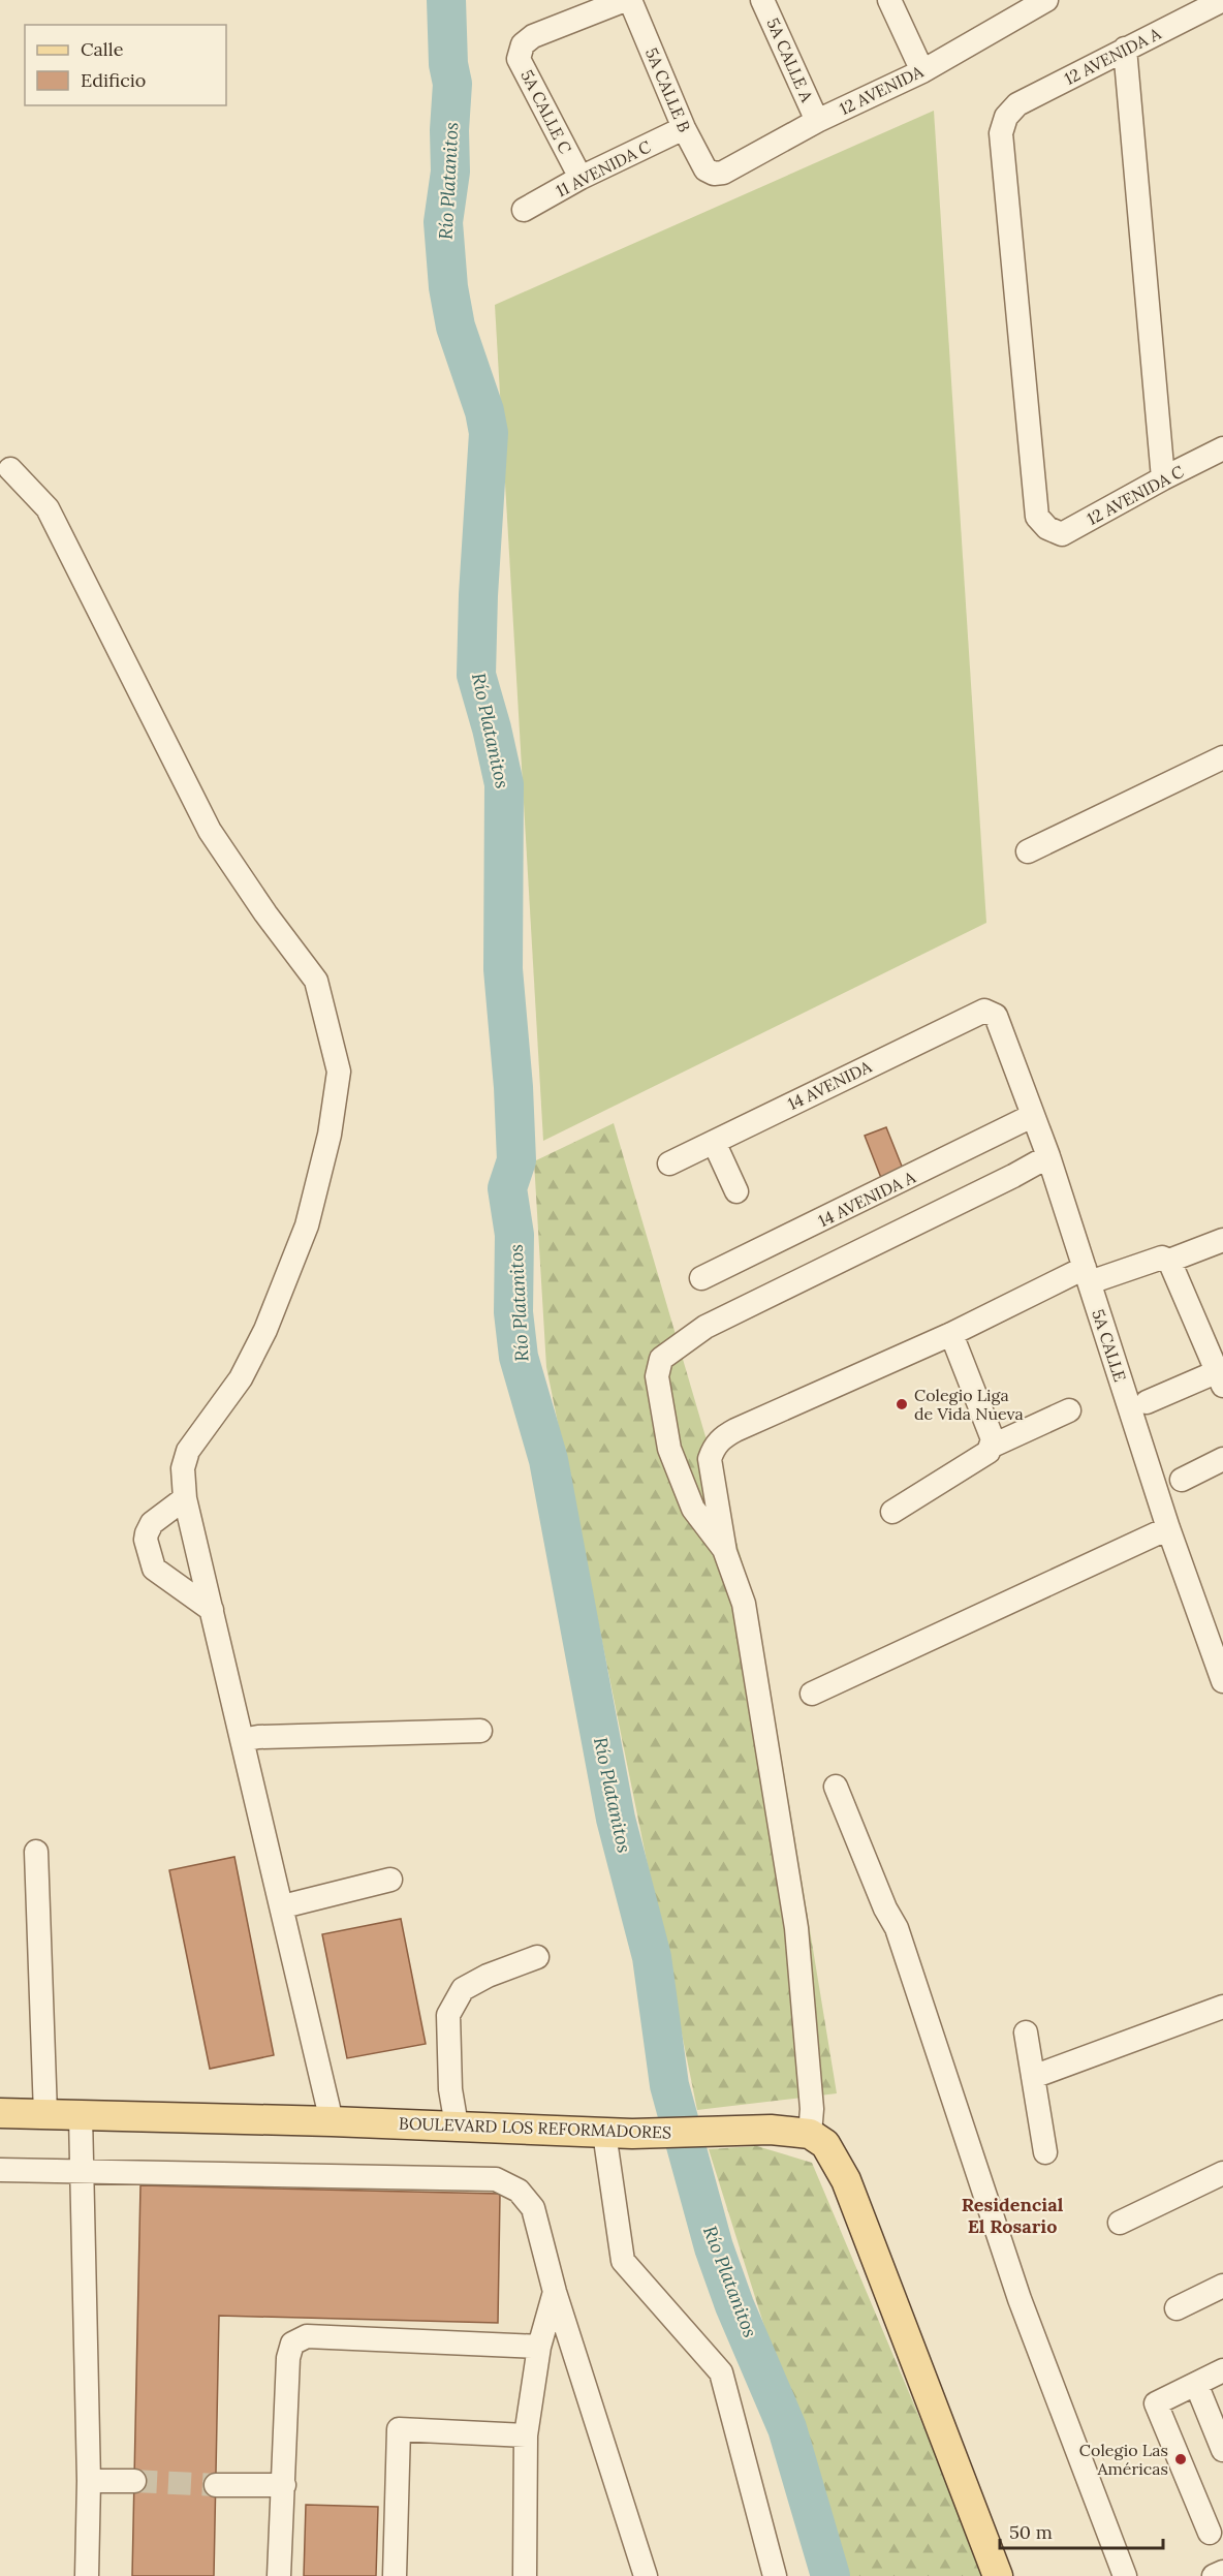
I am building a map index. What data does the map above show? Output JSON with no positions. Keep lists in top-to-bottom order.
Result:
{
  "streets": {
    "main road": ["BOULEVARD LOS REFORMADORES"],
    "street": [
      "12 AVENIDA A",
      "5A CALLE A",
      "5A CALLE B",
      "12 AVENIDA",
      "5A CALLE C",
      "11 AVENIDA C",
      "12 AVENIDA C",
      "14 AVENIDA",
      "14 AVENIDA A",
      "5A CALLE"
    ]
  },
  "crossings": [
    ["12 AVENIDA A", "12 AVENIDA C"],
    ["5A CALLE A", "12 AVENIDA"],
    ["5A CALLE B", "12 AVENIDA"],
    ["5A CALLE B", "11 AVENIDA C"],
    ["5A CALLE C", "11 AVENIDA C"],
    ["14 AVENIDA", "5A CALLE"],
    ["14 AVENIDA A", "5A CALLE"]
  ],
  "districts": ["Residencial El Rosario"],
  "water": ["Río Platanitos"],
  "places": ["Colegio Liga de Vida Nueva", "Colegio Las Américas"],
  "legend": ["Calle", "Edificio"],
  "scale_bar": "50 m"
}
